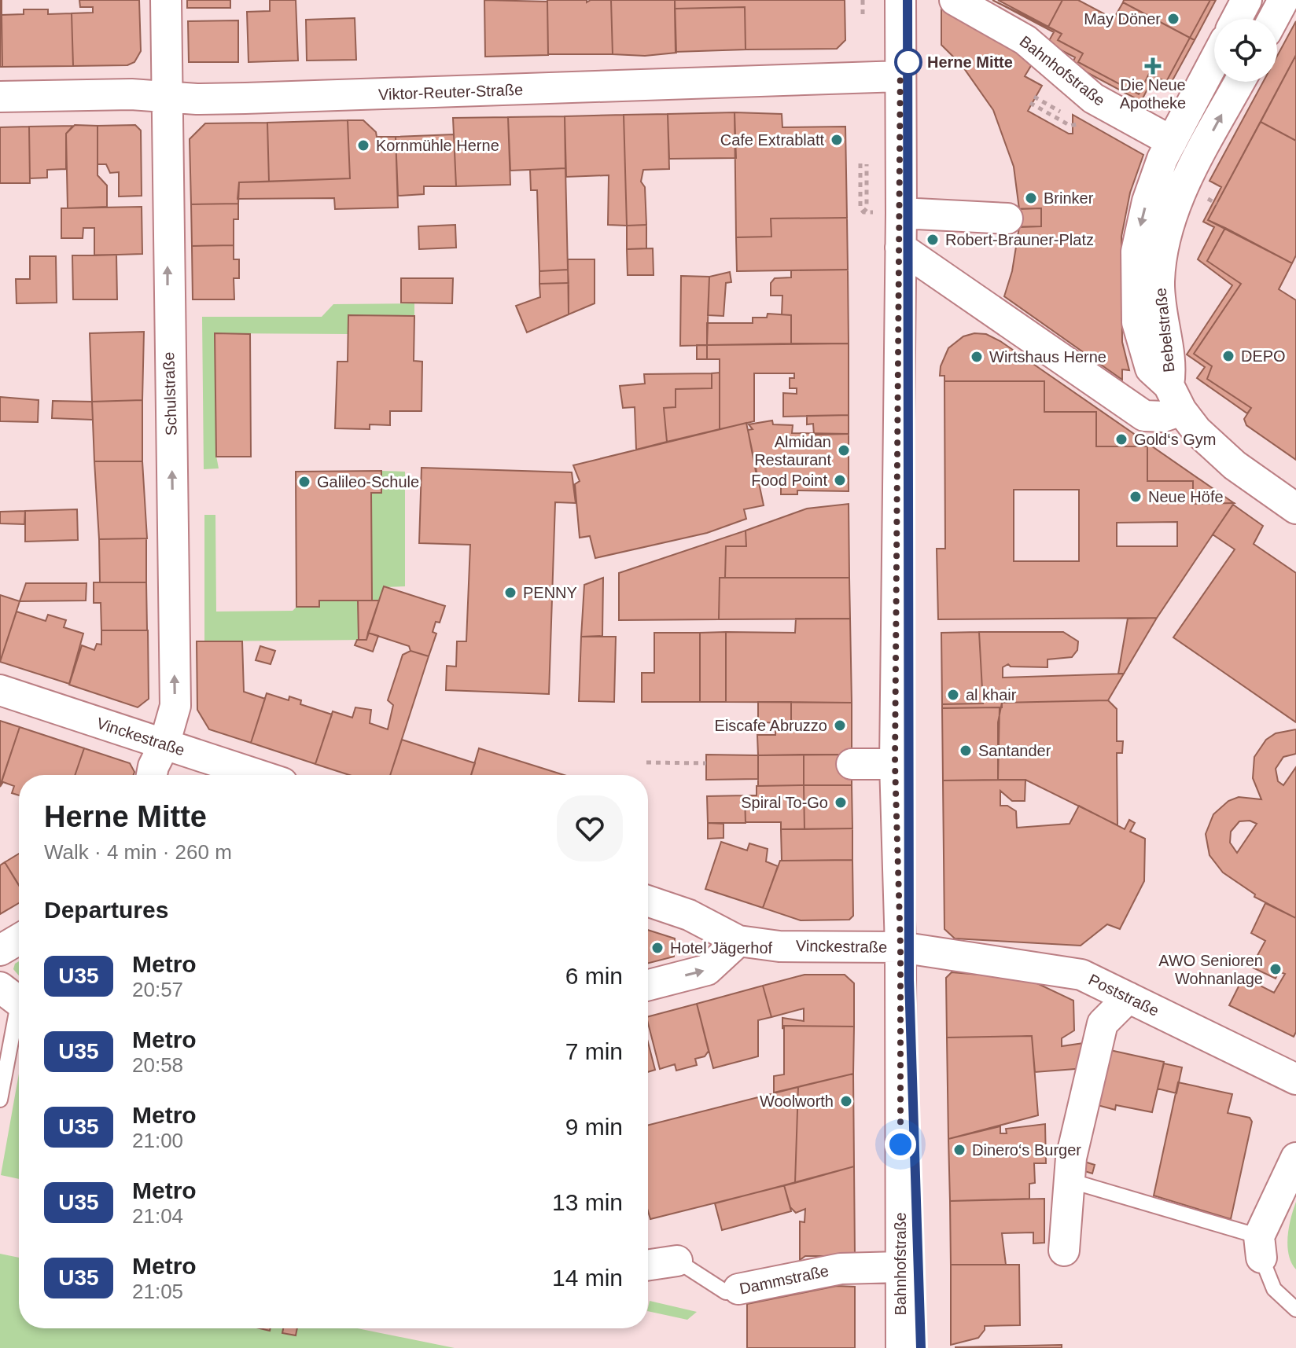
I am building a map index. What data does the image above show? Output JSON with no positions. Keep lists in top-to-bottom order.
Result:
{
  "streets": {
    "street": [
      "Bahnhofstraße",
      "Viktor-Reuter-Straße",
      "Bebelstraße",
      "Schulstraße",
      "Vinckestraße",
      "Poststraße",
      "Dammstraße"
    ]
  },
  "crossings": [
    ["Bahnhofstraße", "Viktor-Reuter-Straße"],
    ["Bahnhofstraße", "Bebelstraße"],
    ["Bahnhofstraße", "Vinckestraße"],
    ["Bahnhofstraße", "Poststraße"],
    ["Bahnhofstraße", "Dammstraße"],
    ["Viktor-Reuter-Straße", "Schulstraße"],
    ["Schulstraße", "Vinckestraße"],
    ["Vinckestraße", "Poststraße"]
  ],
  "one_way": ["Schulstraße"],
  "places": {
    "other": [
      "May Döner",
      "Herne Mitte",
      "Cafe Extrablatt",
      "Kornmühle Herne",
      "Brinker",
      "Robert-Brauner-Platz",
      "DEPO",
      "Wirtshaus Herne",
      "Gold‘s Gym",
      "Almidan Restaurant",
      "Food Point",
      "Galileo-Schule",
      "Neue Höfe",
      "PENNY",
      "al khair",
      "Eiscafe Abruzzo",
      "Santander",
      "Spiral To-Go",
      "Hotel Jägerhof",
      "AWO Senioren Wohnanlage",
      "Woolworth",
      "Dinero‘s Burger"
    ],
    "health": ["Die Neue Apotheke"]
  },
  "lines": ["metro line U35"],
  "page": {
    "heading": [
      ["Herne Mitte", "Walk · 4 min · 260 m"],
      "Departures"
    ],
    "list": [
      {
        "mark": "U35",
        "name": "Metro",
        "note": "20:57",
        "value": "6 min"
      },
      {
        "mark": "U35",
        "name": "Metro",
        "note": "20:58",
        "value": "7 min"
      },
      {
        "mark": "U35",
        "name": "Metro",
        "note": "21:00",
        "value": "9 min"
      },
      {
        "mark": "U35",
        "name": "Metro",
        "note": "21:04",
        "value": "13 min"
      },
      {
        "mark": "U35",
        "name": "Metro",
        "note": "21:05",
        "value": "14 min"
      }
    ]
  }
}
